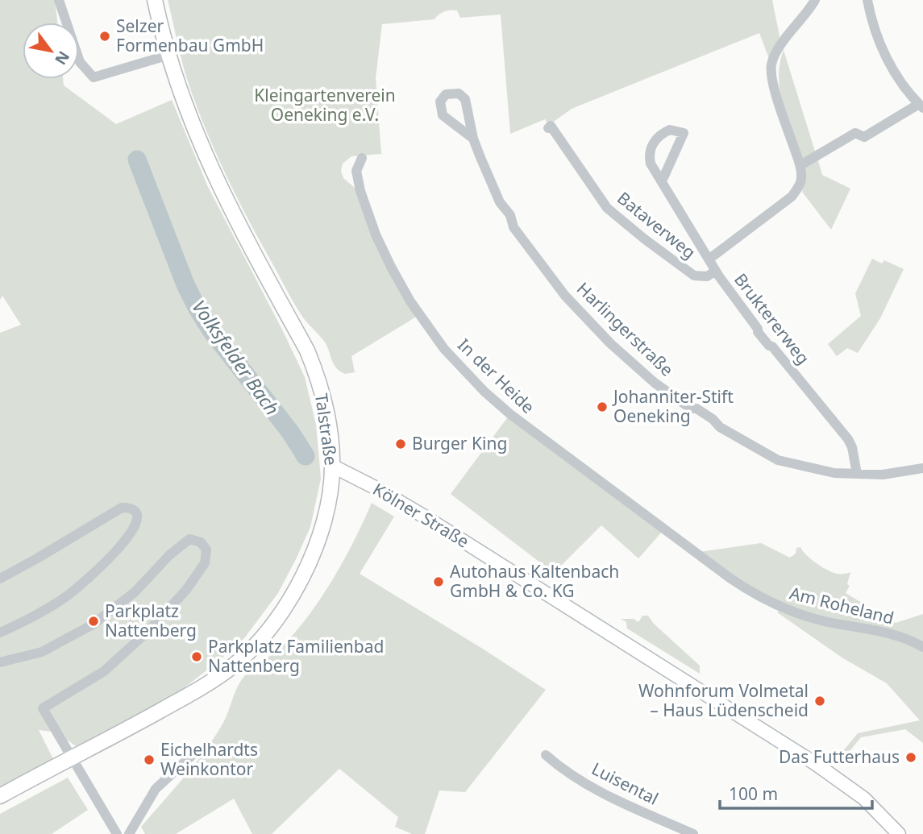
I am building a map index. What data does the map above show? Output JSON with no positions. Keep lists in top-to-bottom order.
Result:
{
  "streets": {
    "main road": ["Talstraße", "Kölner Straße"],
    "street": [
      "Bataverweg",
      "Bruktererweg",
      "Harlingerstraße",
      "In der Heide",
      "Am Roheland",
      "Luisental"
    ]
  },
  "crossings": [
    ["Bataverweg", "Bruktererweg"],
    ["Bruktererweg", "Harlingerstraße"],
    ["In der Heide", "Am Roheland"],
    ["Talstraße", "Kölner Straße"]
  ],
  "water": ["Volksfelder Bach"],
  "parks": ["Kleingartenverein Oeneking e.V."],
  "places": [
    "Selzer Formenbau GmbH",
    "Johanniter-Stift Oeneking",
    "Burger King",
    "Autohaus Kaltenbach GmbH & Co. KG",
    "Parkplatz Nattenberg",
    "Parkplatz Familienbad Nattenberg",
    "Wohnforum Volmetal – Haus Lüdenscheid",
    "Das Futterhaus",
    "Eichelhardts Weinkontor"
  ],
  "scale_bar": "100 m",
  "north": "bottom right"
}
